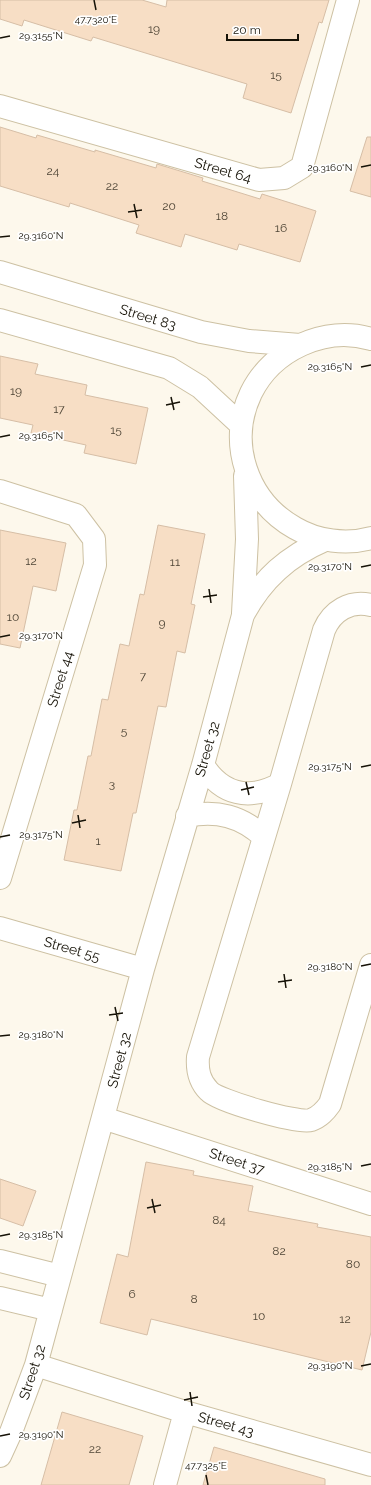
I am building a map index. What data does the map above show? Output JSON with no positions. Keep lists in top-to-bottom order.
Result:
{
  "streets": {
    "street": [
      "Street 64",
      "Street 83",
      "Street 44",
      "Street 32",
      "Street 55",
      "Street 37",
      "Street 43"
    ]
  },
  "crossings": [
    ["Street 32", "Street 55"],
    ["Street 32", "Street 37"],
    ["Street 32", "Street 43"]
  ],
  "house_numbers": [
    "19",
    "15",
    "24",
    "22",
    "20",
    "18",
    "16",
    "19",
    "17",
    "15",
    "12",
    "11",
    "10",
    "9",
    "7",
    "5",
    "3",
    "1",
    "84",
    "82",
    "80",
    "6",
    "8",
    "10",
    "12",
    "22"
  ],
  "scale_bar": "20 m",
  "coordinates": [
    "47.7320°E",
    "29.3155°N",
    "29.3160°N",
    "29.3165°N",
    "29.3170°N",
    "29.3175°N",
    "29.3180°N",
    "29.3185°N",
    "29.3190°N",
    "47.7325°E"
  ]
}
